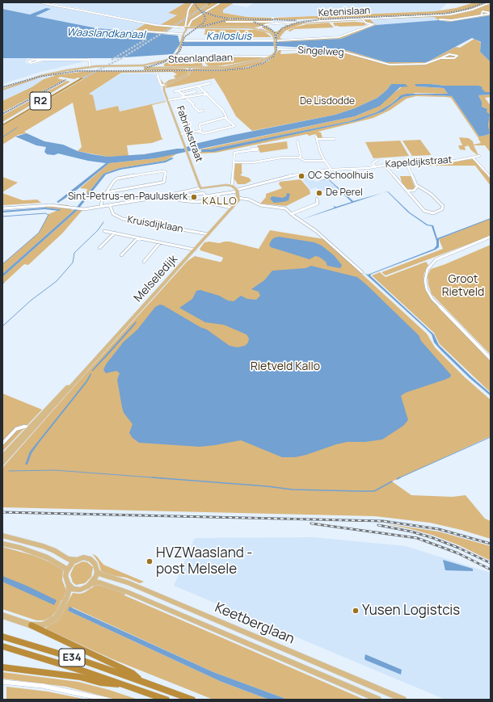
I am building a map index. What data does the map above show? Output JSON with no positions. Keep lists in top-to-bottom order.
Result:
{
  "streets": {
    "highway": ["R2", "E34"],
    "main road": [
      "Ketenislaan",
      "Steenlandlaan",
      "Fabriekstraat",
      "Melseledijk",
      "Keetberglaan"
    ],
    "street": ["Singelweg", "Kapeldijkstraat", "Kruisdijklaan"]
  },
  "crossings": [
    ["Singelweg", "Steenlandlaan"],
    ["Kruisdijklaan", "Melseledijk"]
  ],
  "districts": ["KALLO"],
  "water": ["Waaslandkanaal", "Kallosluis"],
  "parks": ["De Lisdodde", "Groot Rietveld", "Rietveld Kallo"],
  "places": [
    "OC Schoolhuis",
    "De Perel",
    "Sint-Petrus-en-Pauluskerk",
    "HVZWaasland - post Melsele",
    "Yusen Logistcis"
  ]
}
